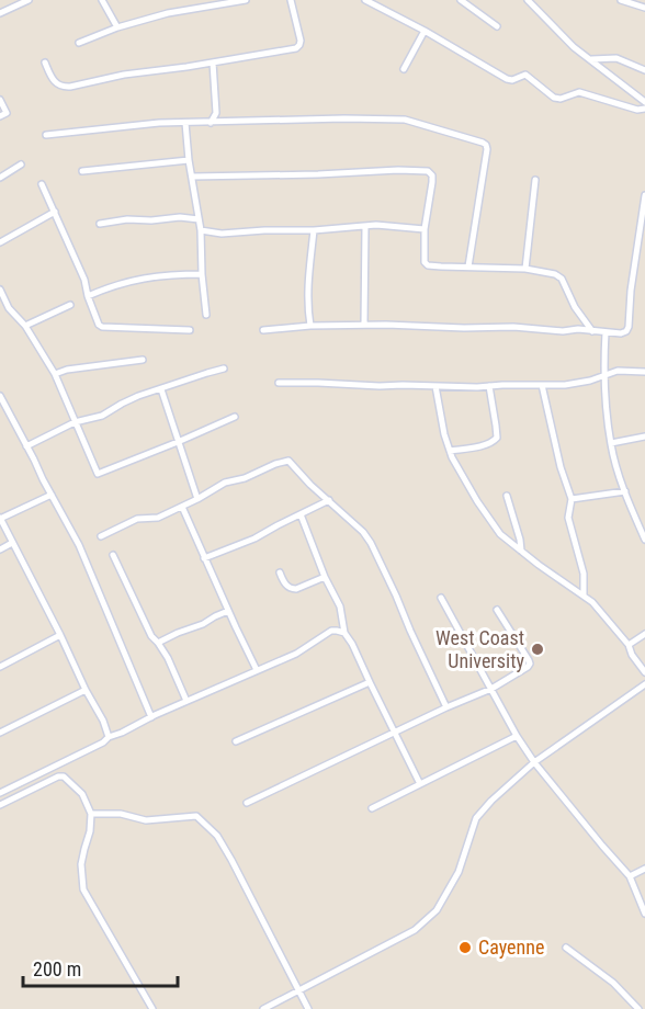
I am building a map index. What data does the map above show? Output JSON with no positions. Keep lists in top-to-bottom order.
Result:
{
  "places": ["West Coast University", "Cayenne"],
  "scale_bar": "200 m"
}
